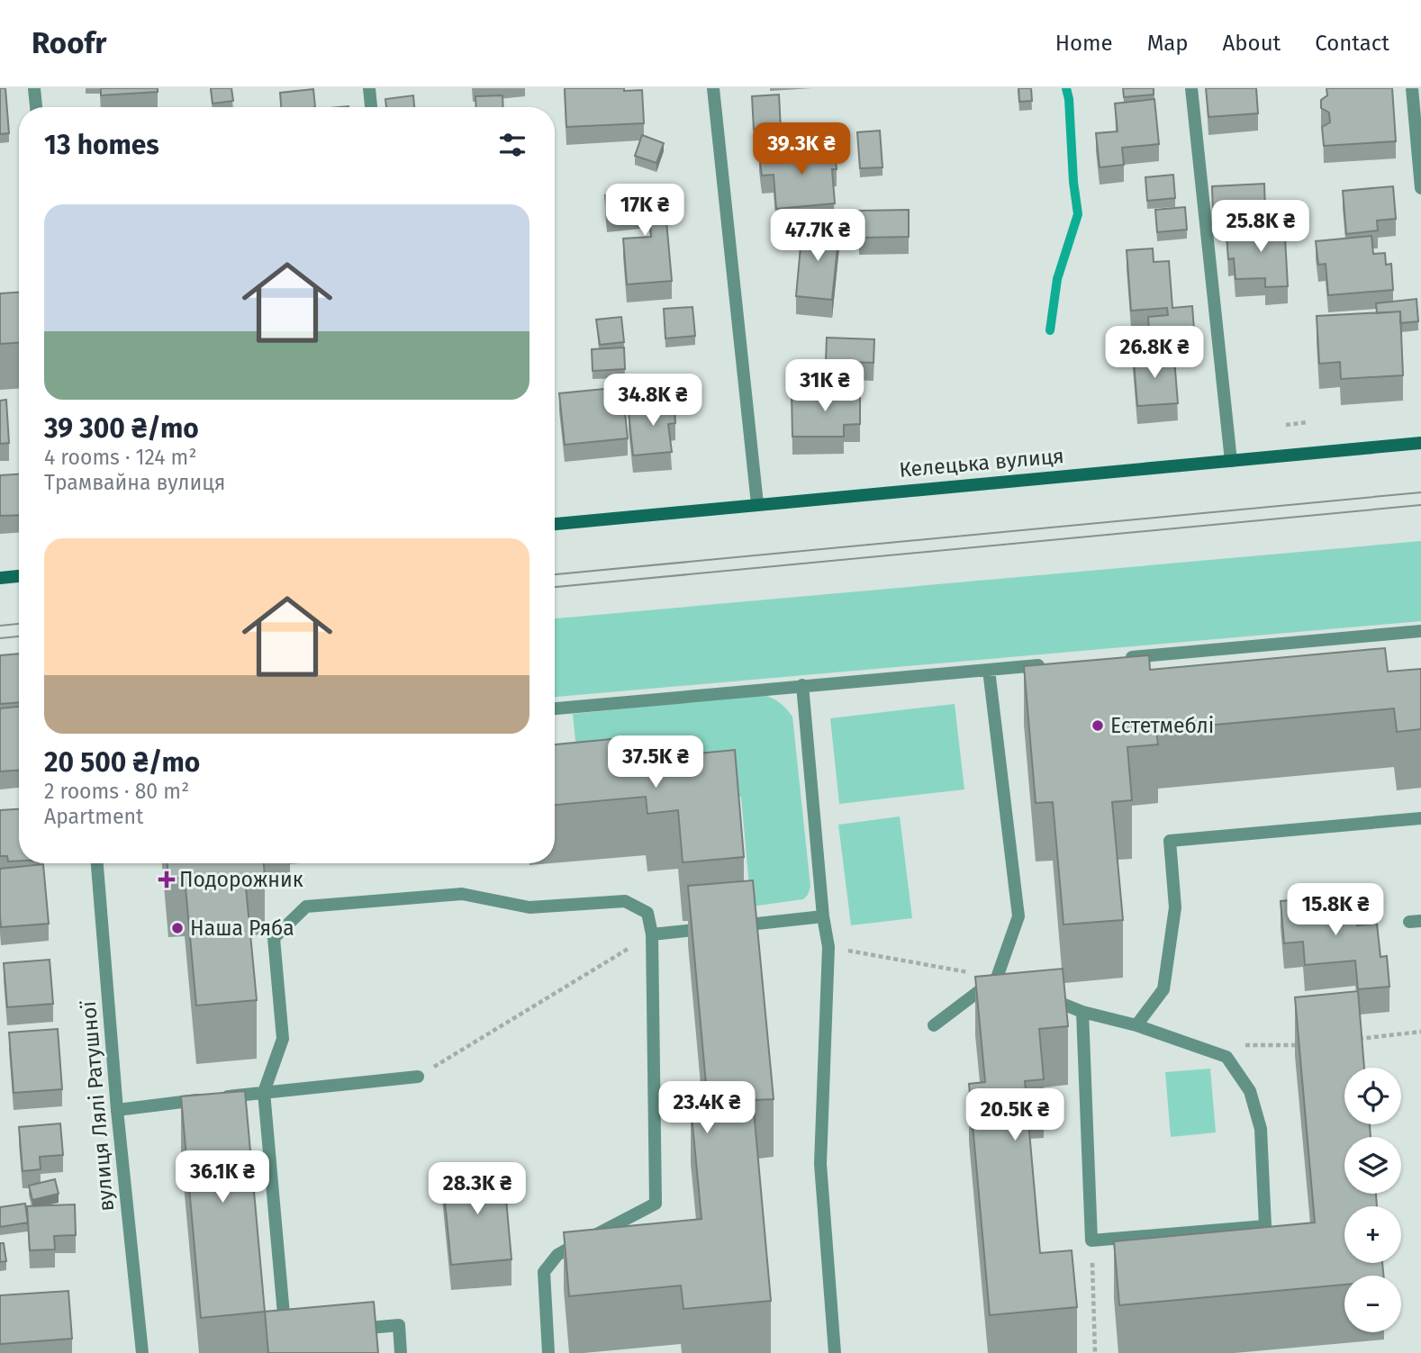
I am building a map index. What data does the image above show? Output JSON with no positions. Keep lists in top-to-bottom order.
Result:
{
  "streets": {
    "main road": ["Келецька вулиця"],
    "street": ["вулиця Лялі Ратушної"]
  },
  "places": {
    "other": ["Естетмеблі", "Наша Ряба"],
    "health": ["Подорожник"]
  },
  "page": {
    "header": "Roofr",
    "nav": [
      "Home",
      "Map",
      "About",
      "Contact"
    ],
    "heading": "13 homes",
    "price": [
      "39.3K ₴",
      "17K ₴",
      "25.8K ₴",
      "47.7K ₴",
      "26.8K ₴",
      "31K ₴",
      "34.8K ₴",
      "37.5K ₴",
      "15.8K ₴",
      "23.4K ₴",
      "20.5K ₴",
      "36.1K ₴",
      "28.3K ₴"
    ],
    "list": [
      {
        "name": "39 300 ₴/mo",
        "note": "4 rooms · 124 m² · Трамвайна вулиця"
      },
      {
        "name": "20 500 ₴/mo",
        "note": "2 rooms · 80 m² · Apartment"
      }
    ],
    "map_buttons": ["+", "−"]
  }
}
